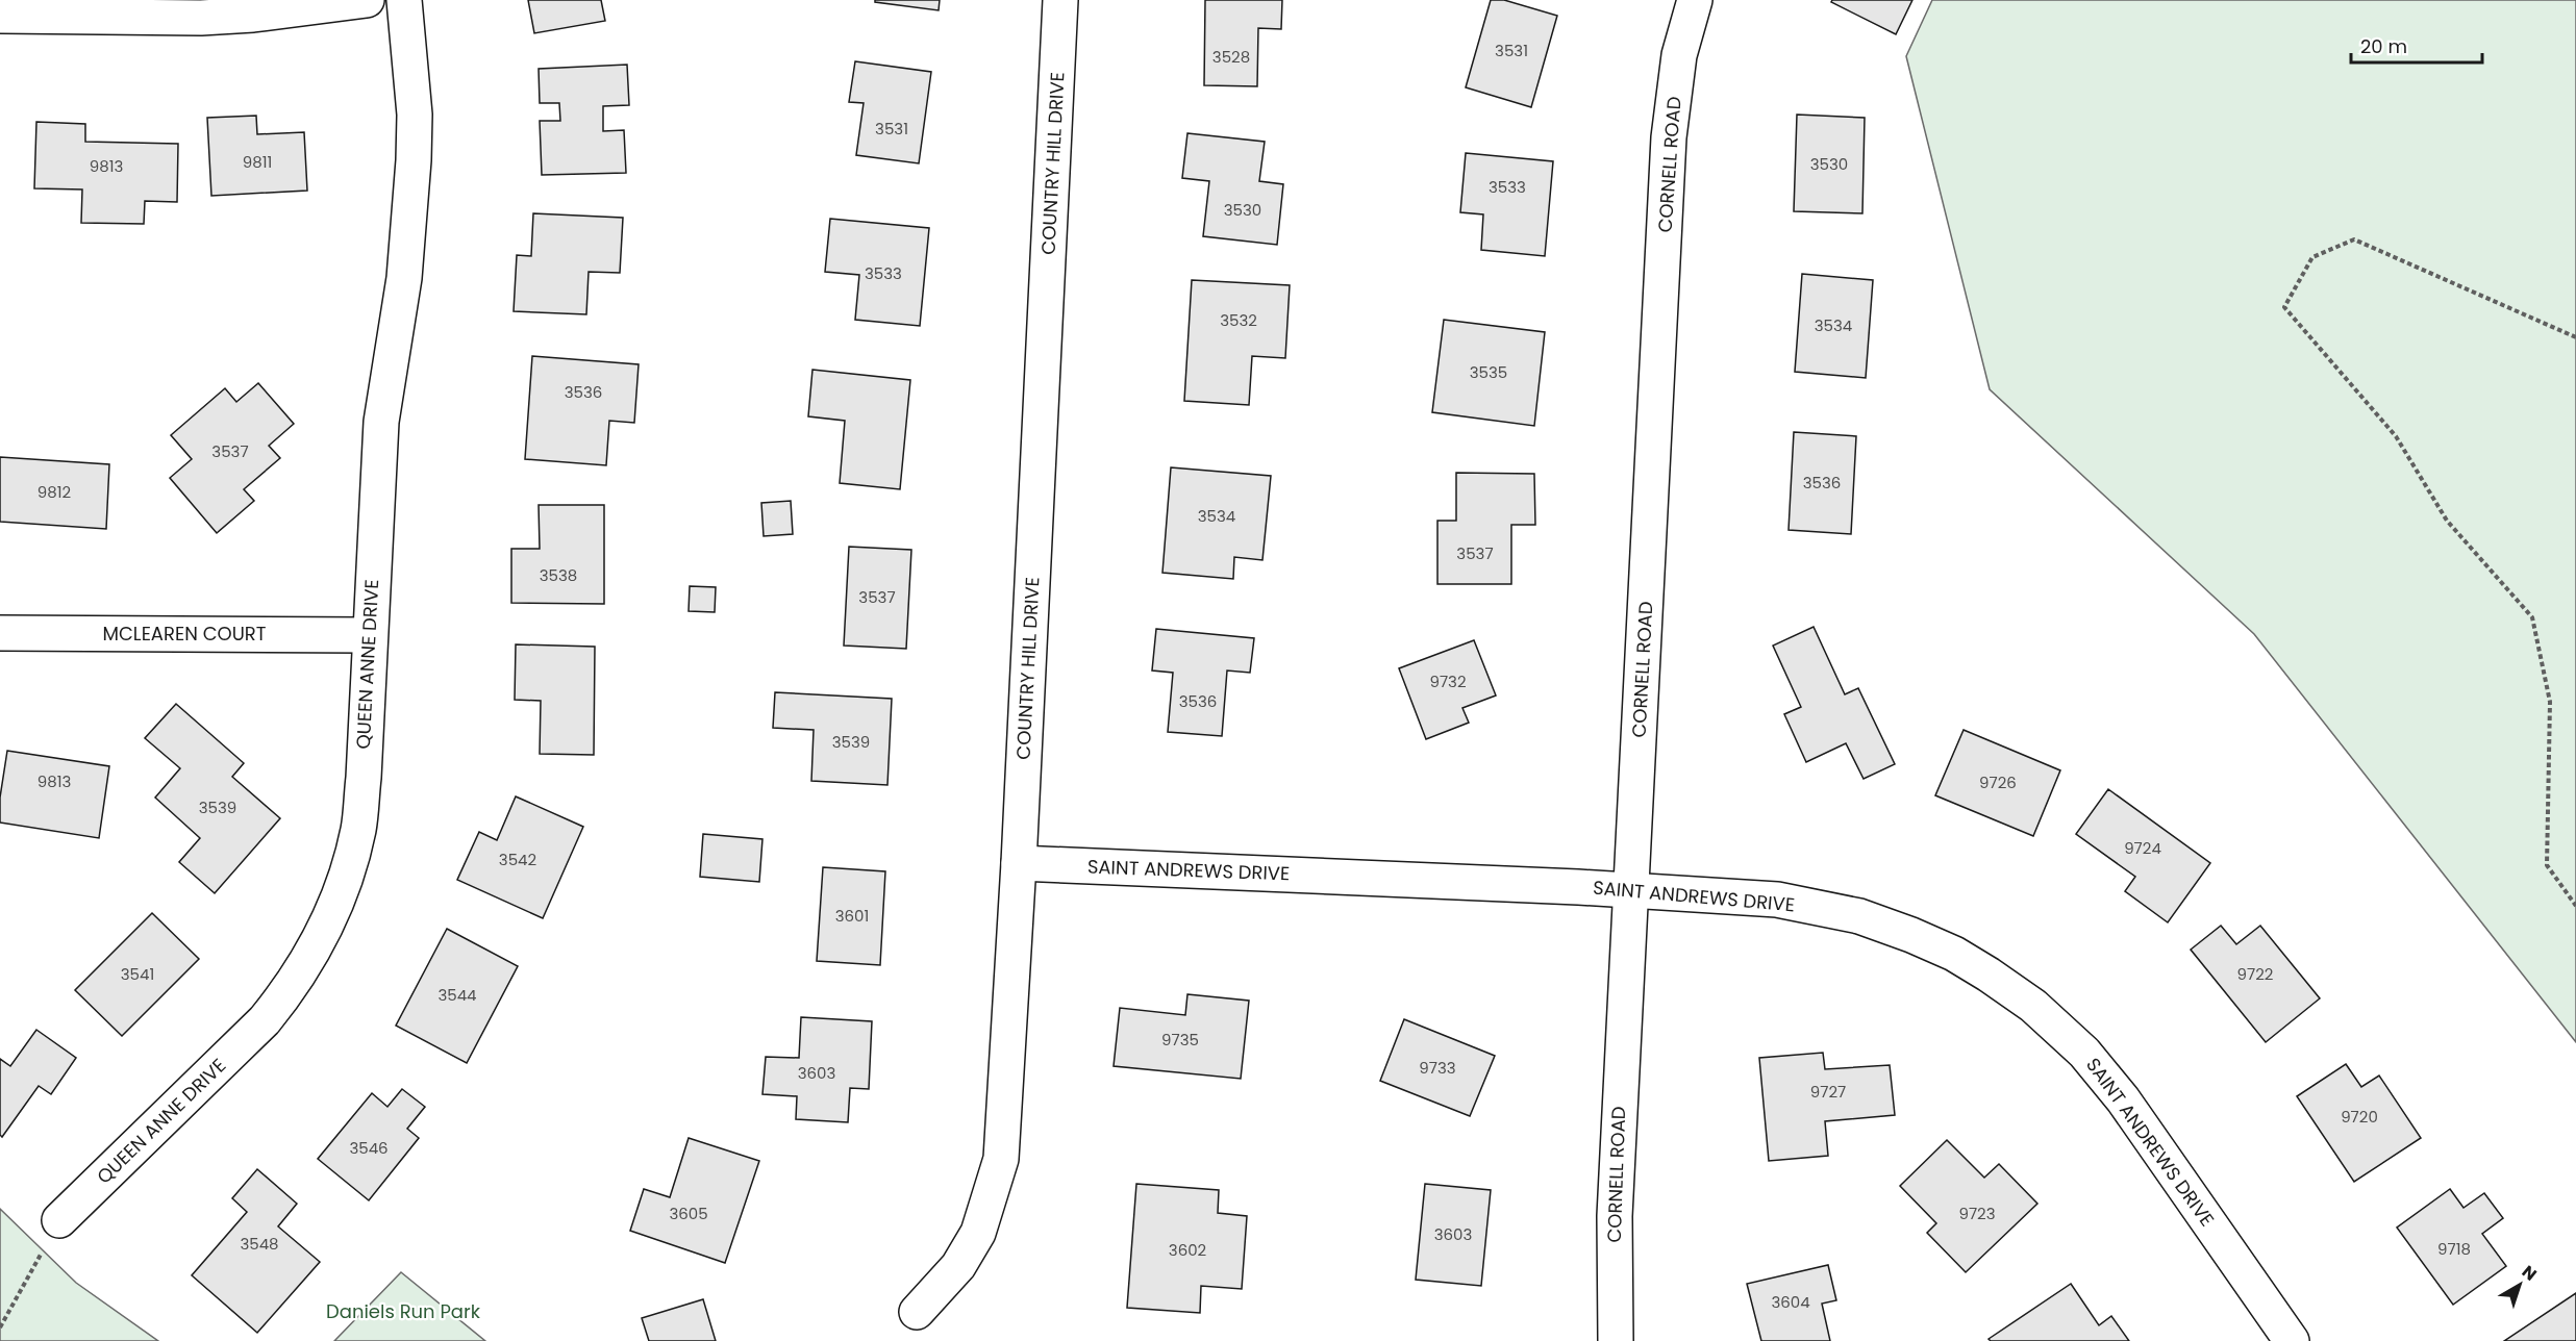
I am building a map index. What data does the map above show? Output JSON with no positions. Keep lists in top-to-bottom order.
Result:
{
  "streets": {
    "street": [
      "COUNTRY HILL DRIVE",
      "CORNELL ROAD",
      "MCLEAREN COURT",
      "QUEEN ANNE DRIVE",
      "SAINT ANDREWS DRIVE"
    ]
  },
  "crossings": [
    ["COUNTRY HILL DRIVE", "SAINT ANDREWS DRIVE"],
    ["CORNELL ROAD", "SAINT ANDREWS DRIVE"],
    ["MCLEAREN COURT", "QUEEN ANNE DRIVE"]
  ],
  "parks": ["Daniels Run Park"],
  "house_numbers": [
    "3531",
    "3528",
    "3531",
    "9811",
    "3530",
    "9813",
    "3533",
    "3530",
    "3533",
    "3532",
    "3534",
    "3535",
    "3536",
    "3537",
    "3536",
    "9812",
    "3534",
    "3537",
    "3538",
    "3537",
    "9732",
    "3536",
    "3539",
    "9813",
    "9726",
    "3539",
    "9724",
    "3542",
    "3601",
    "3541",
    "9722",
    "3544",
    "9735",
    "9733",
    "3603",
    "9727",
    "9720",
    "3546",
    "3605",
    "9723",
    "3603",
    "3548",
    "9718",
    "3602",
    "3604"
  ],
  "scale_bar": "20 m",
  "north": "top right"
}
